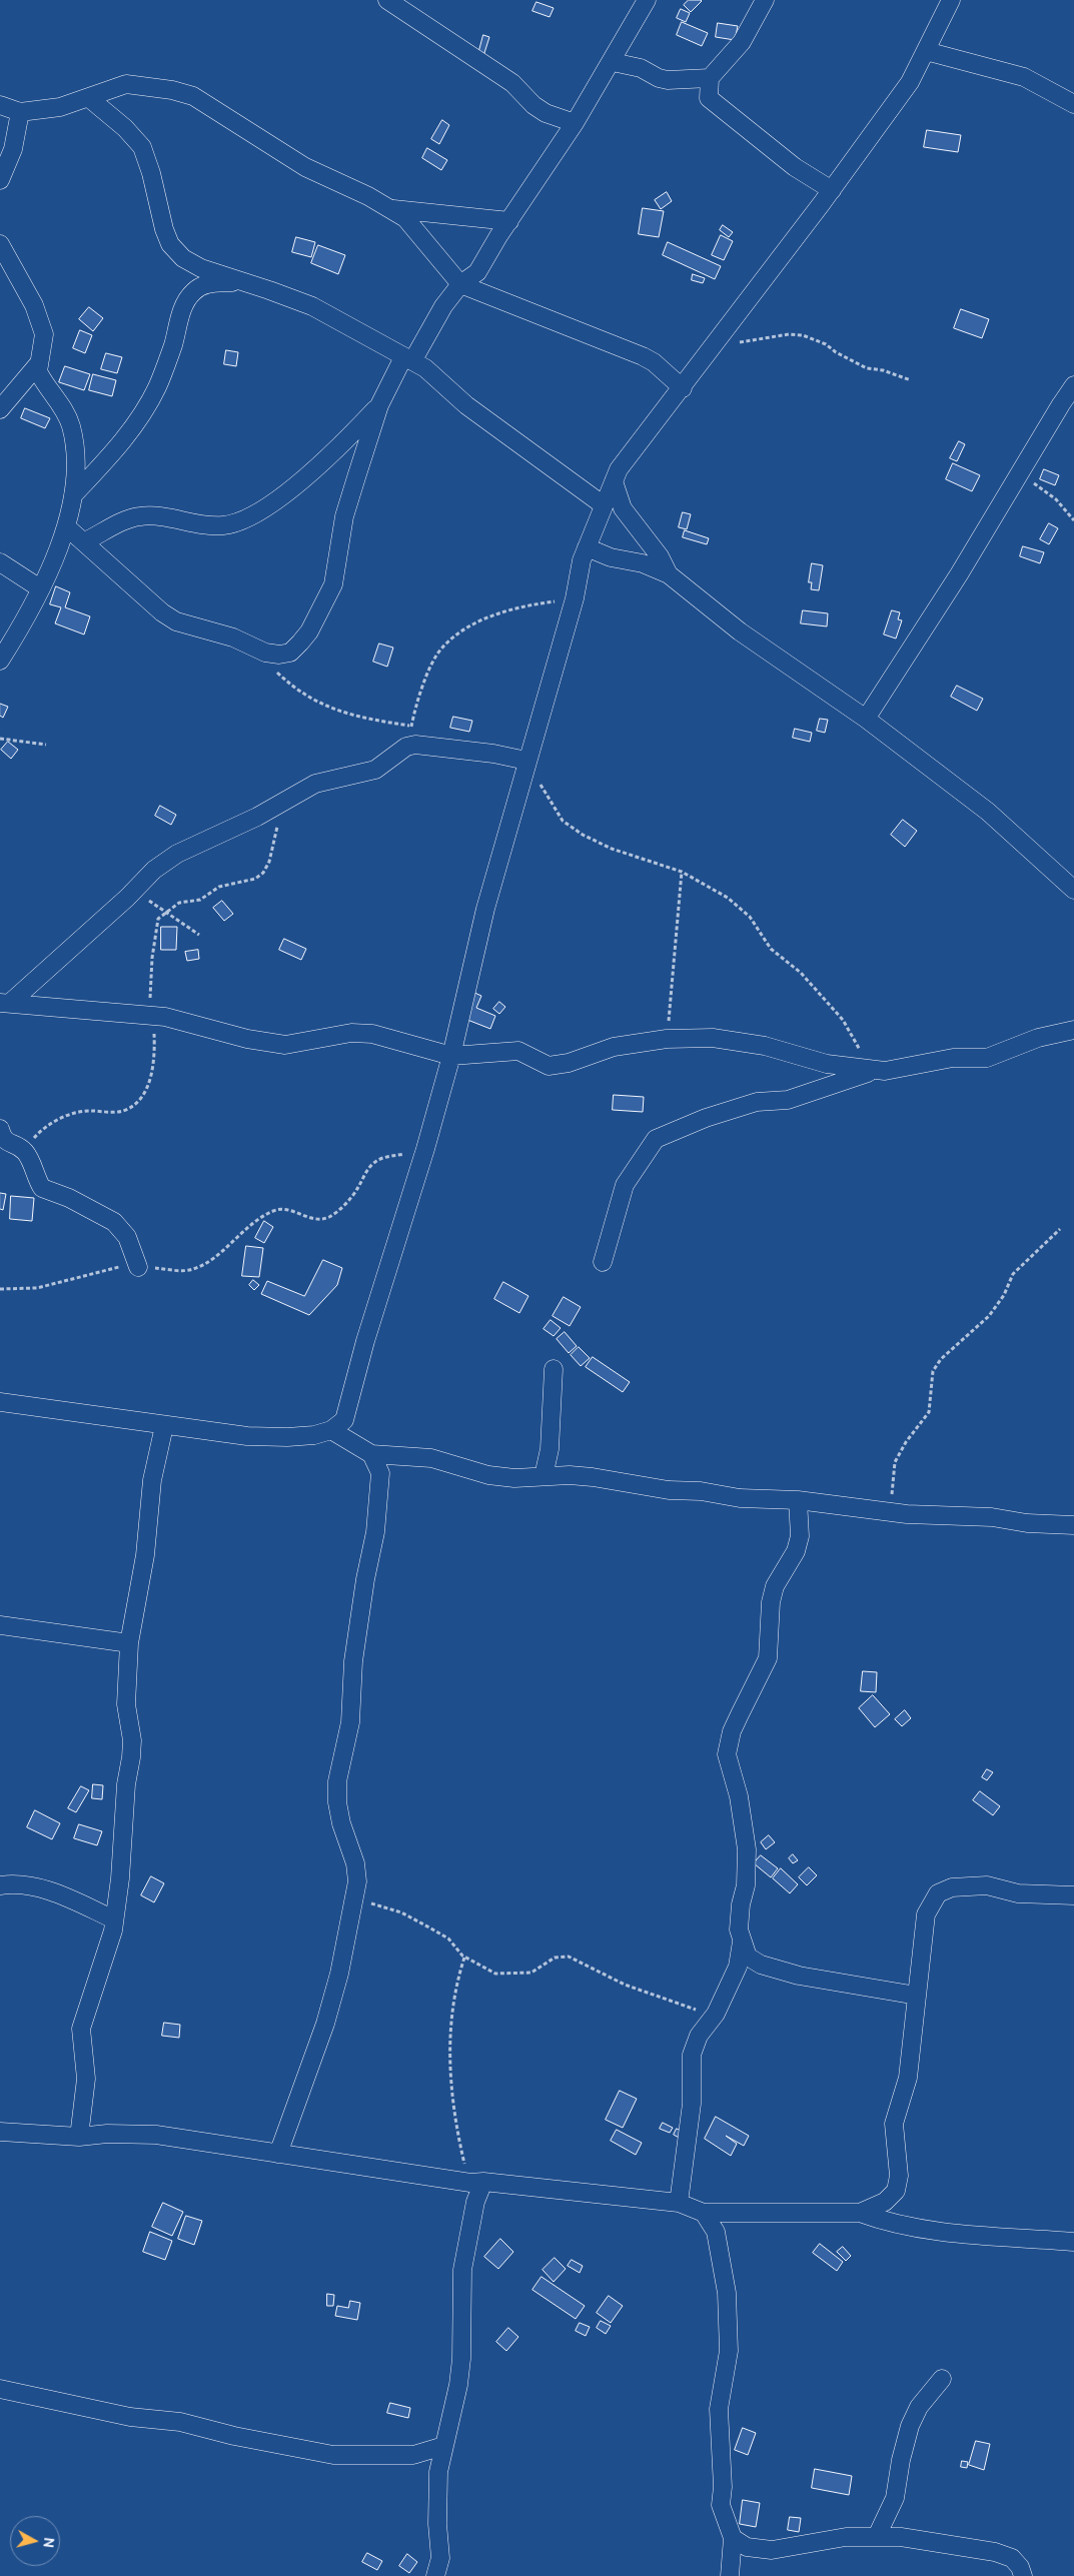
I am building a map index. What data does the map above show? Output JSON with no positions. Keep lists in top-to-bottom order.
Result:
{
  "north": "right"
}
